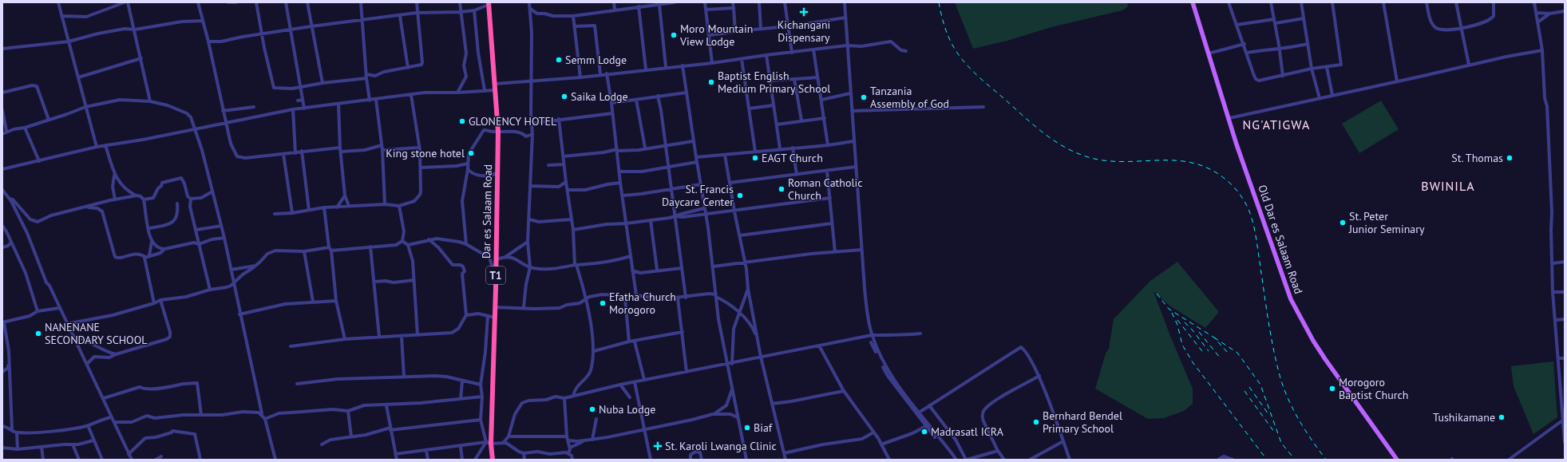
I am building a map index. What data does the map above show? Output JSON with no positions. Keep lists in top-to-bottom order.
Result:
{
  "streets": {
    "highway": ["Dar es Salaam Road", "T1"],
    "main road": ["Old Dar es Salaam Road"]
  },
  "districts": ["NG'ATIGWA", "BWINILA"],
  "places": {
    "health": ["Kichangani Dispensary", "St. Karoli Lwanga Clinic"],
    "other": [
      "Moro Mountain View Lodge",
      "Semm Lodge",
      "Baptist English Medium Primary School",
      "Saika Lodge",
      "Tanzania Assembly of God",
      "GLONENCY HOTEL",
      "King stone hotel",
      "EAGT Church",
      "St. Thomas",
      "Roman Catholic Church",
      "St. Francis Daycare Center",
      "St. Peter Junior Seminary",
      "Efatha Church Morogoro",
      "NANENANE SECONDARY SCHOOL",
      "Morogoro Baptist Church",
      "Nuba Lodge",
      "Tushikamane",
      "Bernhard Bendel Primary School",
      "Biaf",
      "Madrasatl ICRA"
    ]
  }
}
